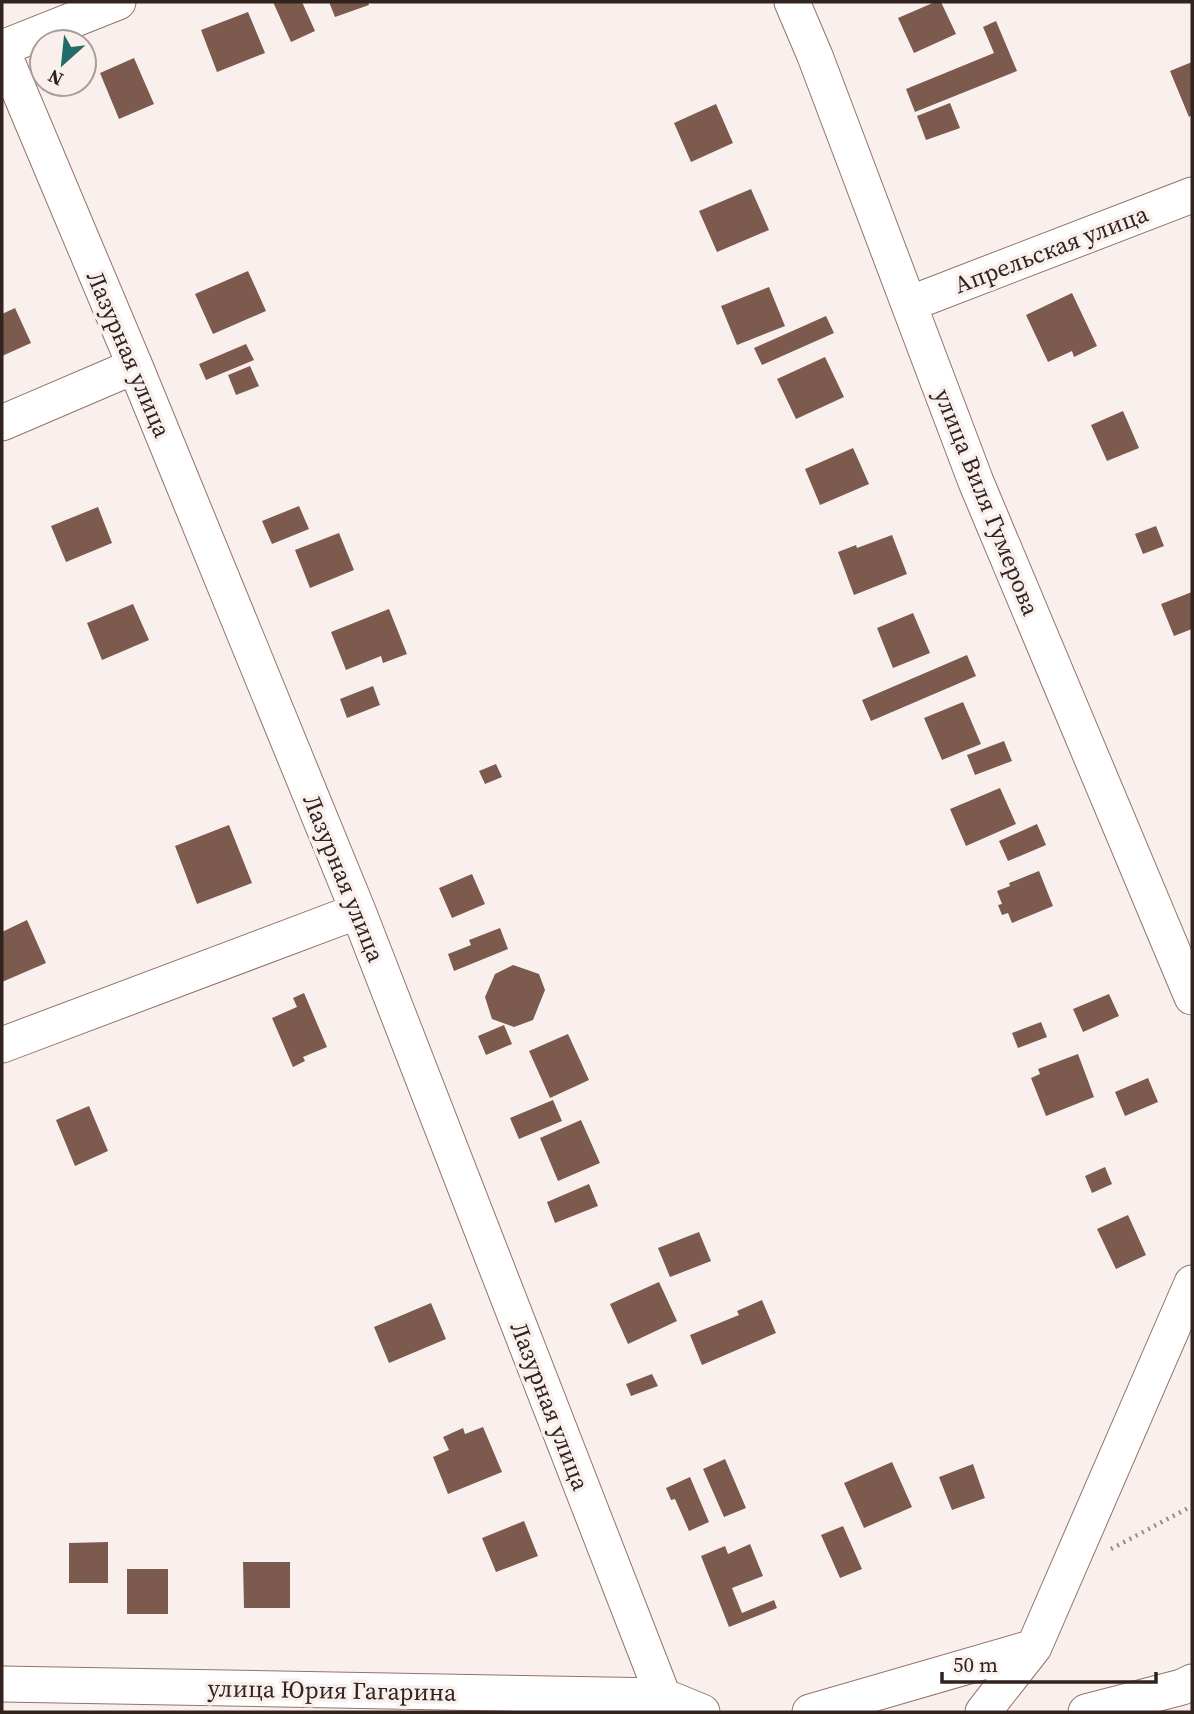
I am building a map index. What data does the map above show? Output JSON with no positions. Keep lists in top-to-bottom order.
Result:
{
  "streets": {
    "street": [
      "Апрельская улица",
      "Лазурная улица",
      "улица Виля Гумерова",
      "улица Юрия Гагарина"
    ]
  },
  "crossings": [
    ["Апрельская улица", "улица Виля Гумерова"],
    ["Лазурная улица", "улица Юрия Гагарина"]
  ],
  "scale_bar": "50 m",
  "north": "bottom left"
}
